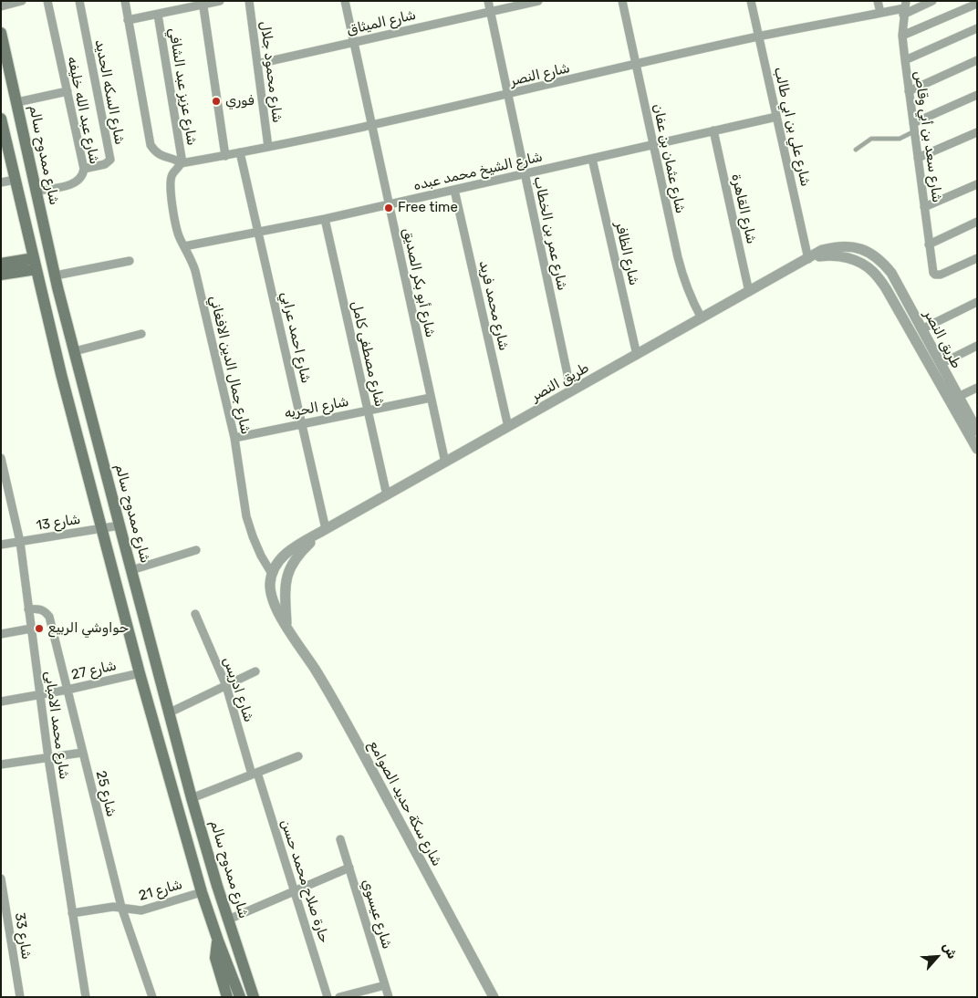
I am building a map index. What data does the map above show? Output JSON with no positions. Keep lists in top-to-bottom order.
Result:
{
  "streets": {
    "main road": ["شارع ممدوح سالم"],
    "street": [
      "شارع الميثاق",
      "شارع محمود جلال",
      "شارع النصر",
      "شارع عزيز عبد الشافي",
      "شارع السكه الحديد",
      "شارع عبد الله خليفه",
      "شارع علي بن ابي طالب",
      "شارع سعد بن أبي وقاص",
      "شارع عثمان بن عفان",
      "شارع الشيخ محمد عبده",
      "شارع القاهرة",
      "شارع عمر بن الخطاب",
      "شارع الظافر",
      "شارع أبو بكر الصديق",
      "شارع محمد فريد",
      "شارع احمد عرابي",
      "طريق النصر",
      "شارع مصطفى كامل",
      "شارع جمال الدين الافغاني",
      "شارع الحريه",
      "شارع 13",
      "شارع 27",
      "شارع ادريس",
      "شارع محمد الامبابى",
      "شارع 25",
      "شارع سكة حديد الصوامع",
      "حارة صلاح محمد حسن",
      "شارع 21",
      "شارع عيسوي",
      "شارع 33"
    ]
  },
  "crossings": [
    ["شارع الميثاق", "شارع محمود جلال"],
    ["شارع الميثاق", "شارع عمر بن الخطاب"],
    ["شارع الميثاق", "شارع أبو بكر الصديق"],
    ["شارع محمود جلال", "شارع النصر"],
    ["شارع النصر", "شارع عزيز عبد الشافي"],
    ["شارع النصر", "شارع علي بن ابي طالب"],
    ["شارع النصر", "شارع سعد بن أبي وقاص"],
    ["شارع النصر", "شارع عثمان بن عفان"],
    ["شارع النصر", "شارع عمر بن الخطاب"],
    ["شارع النصر", "شارع أبو بكر الصديق"],
    ["شارع النصر", "شارع احمد عرابي"],
    ["شارع النصر", "شارع جمال الدين الافغاني"],
    ["شارع عزيز عبد الشافي", "شارع جمال الدين الافغاني"],
    ["شارع السكه الحديد", "شارع عبد الله خليفه"],
    ["شارع عبد الله خليفه", "شارع ممدوح سالم"],
    ["شارع علي بن ابي طالب", "شارع الشيخ محمد عبده"],
    ["شارع علي بن ابي طالب", "طريق النصر"],
    ["شارع ممدوح سالم", "شارع 13"],
    ["شارع عثمان بن عفان", "شارع الشيخ محمد عبده"],
    ["شارع عثمان بن عفان", "طريق النصر"],
    ["شارع الشيخ محمد عبده", "شارع القاهرة"],
    ["شارع الشيخ محمد عبده", "شارع عمر بن الخطاب"],
    ["شارع الشيخ محمد عبده", "شارع الظافر"],
    ["شارع الشيخ محمد عبده", "شارع أبو بكر الصديق"],
    ["شارع الشيخ محمد عبده", "شارع محمد فريد"],
    ["شارع الشيخ محمد عبده", "شارع احمد عرابي"],
    ["شارع الشيخ محمد عبده", "شارع مصطفى كامل"],
    ["شارع الشيخ محمد عبده", "شارع جمال الدين الافغاني"],
    ["شارع القاهرة", "طريق النصر"],
    ["شارع عمر بن الخطاب", "طريق النصر"],
    ["شارع الظافر", "طريق النصر"],
    ["شارع أبو بكر الصديق", "طريق النصر"],
    ["شارع أبو بكر الصديق", "شارع الحريه"],
    ["شارع محمد فريد", "طريق النصر"],
    ["شارع احمد عرابي", "طريق النصر"],
    ["شارع احمد عرابي", "شارع الحريه"],
    ["طريق النصر", "شارع مصطفى كامل"],
    ["شارع مصطفى كامل", "شارع الحريه"],
    ["شارع جمال الدين الافغاني", "شارع الحريه"],
    ["شارع جمال الدين الافغاني", "شارع سكة حديد الصوامع"],
    ["شارع 13", "شارع محمد الامبابى"],
    ["شارع 27", "شارع محمد الامبابى"],
    ["شارع 27", "شارع 25"],
    ["شارع ادريس", "حارة صلاح محمد حسن"],
    ["شارع محمد الامبابى", "شارع 25"],
    ["شارع محمد الامبابى", "شارع 21"],
    ["شارع 25", "شارع 21"]
  ],
  "places": ["فوري", "Free time", "حواوشي الربيع"],
  "north": "top right"
}
